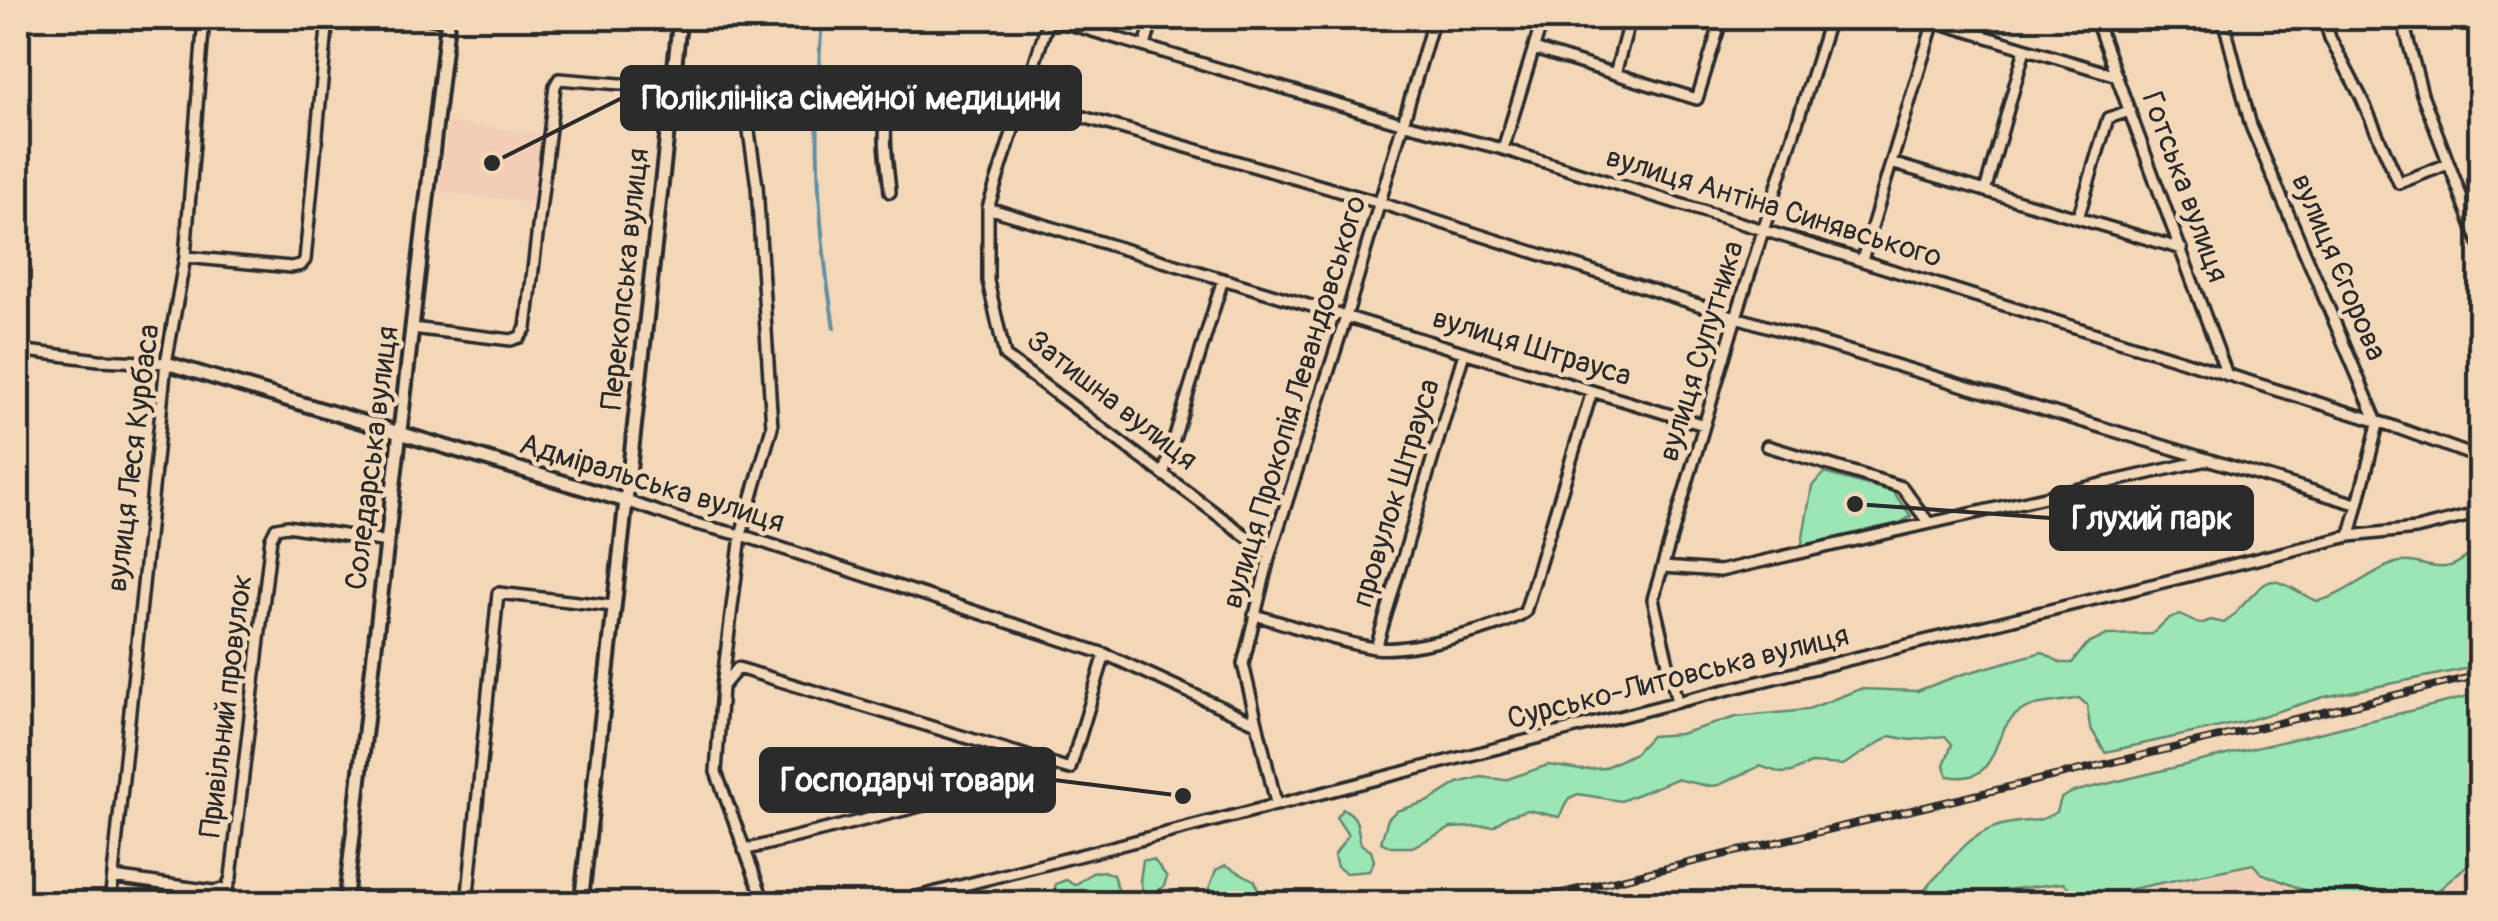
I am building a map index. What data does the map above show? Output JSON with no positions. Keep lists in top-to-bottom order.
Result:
{
  "streets": {
    "street": [
      "Готська вулиця",
      "вулиця Антіна Синявського",
      "вулиця Єгорова",
      "Перекопська вулиця",
      "вулиця Штрауса",
      "вулиця Супутника",
      "Затишна вулиця",
      "вулиця Прокопія Левандовського",
      "вулиця Леся Курбаса",
      "Соледарська вулиця",
      "Адміральська вулиця",
      "провулок Штрауса",
      "Сурсько-Литовська вулиця",
      "Привільний провулок"
    ]
  },
  "crossings": [
    ["Готська вулиця", "вулиця Антіна Синявського"],
    ["вулиця Антіна Синявського", "вулиця Єгорова"],
    ["вулиця Антіна Синявського", "вулиця Супутника"],
    ["вулиця Антіна Синявського", "Затишна вулиця"],
    ["вулиця Антіна Синявського", "вулиця Прокопія Левандовського"],
    ["Перекопська вулиця", "Адміральська вулиця"],
    ["вулиця Штрауса", "вулиця Супутника"],
    ["вулиця Штрауса", "Затишна вулиця"],
    ["вулиця Штрауса", "вулиця Прокопія Левандовського"],
    ["вулиця Штрауса", "провулок Штрауса"],
    ["вулиця Супутника", "Сурсько-Литовська вулиця"],
    ["Затишна вулиця", "вулиця Прокопія Левандовського"],
    ["вулиця Прокопія Левандовського", "Адміральська вулиця"],
    ["вулиця Прокопія Левандовського", "Сурсько-Литовська вулиця"],
    ["вулиця Леся Курбаса", "Адміральська вулиця"],
    ["вулиця Леся Курбаса", "Привільний провулок"],
    ["Соледарська вулиця", "Адміральська вулиця"],
    ["Соледарська вулиця", "Привільний провулок"]
  ],
  "places": ["Поліклініка сімейної медицини", "Глухий парк", "Господарчі товари"]
}
